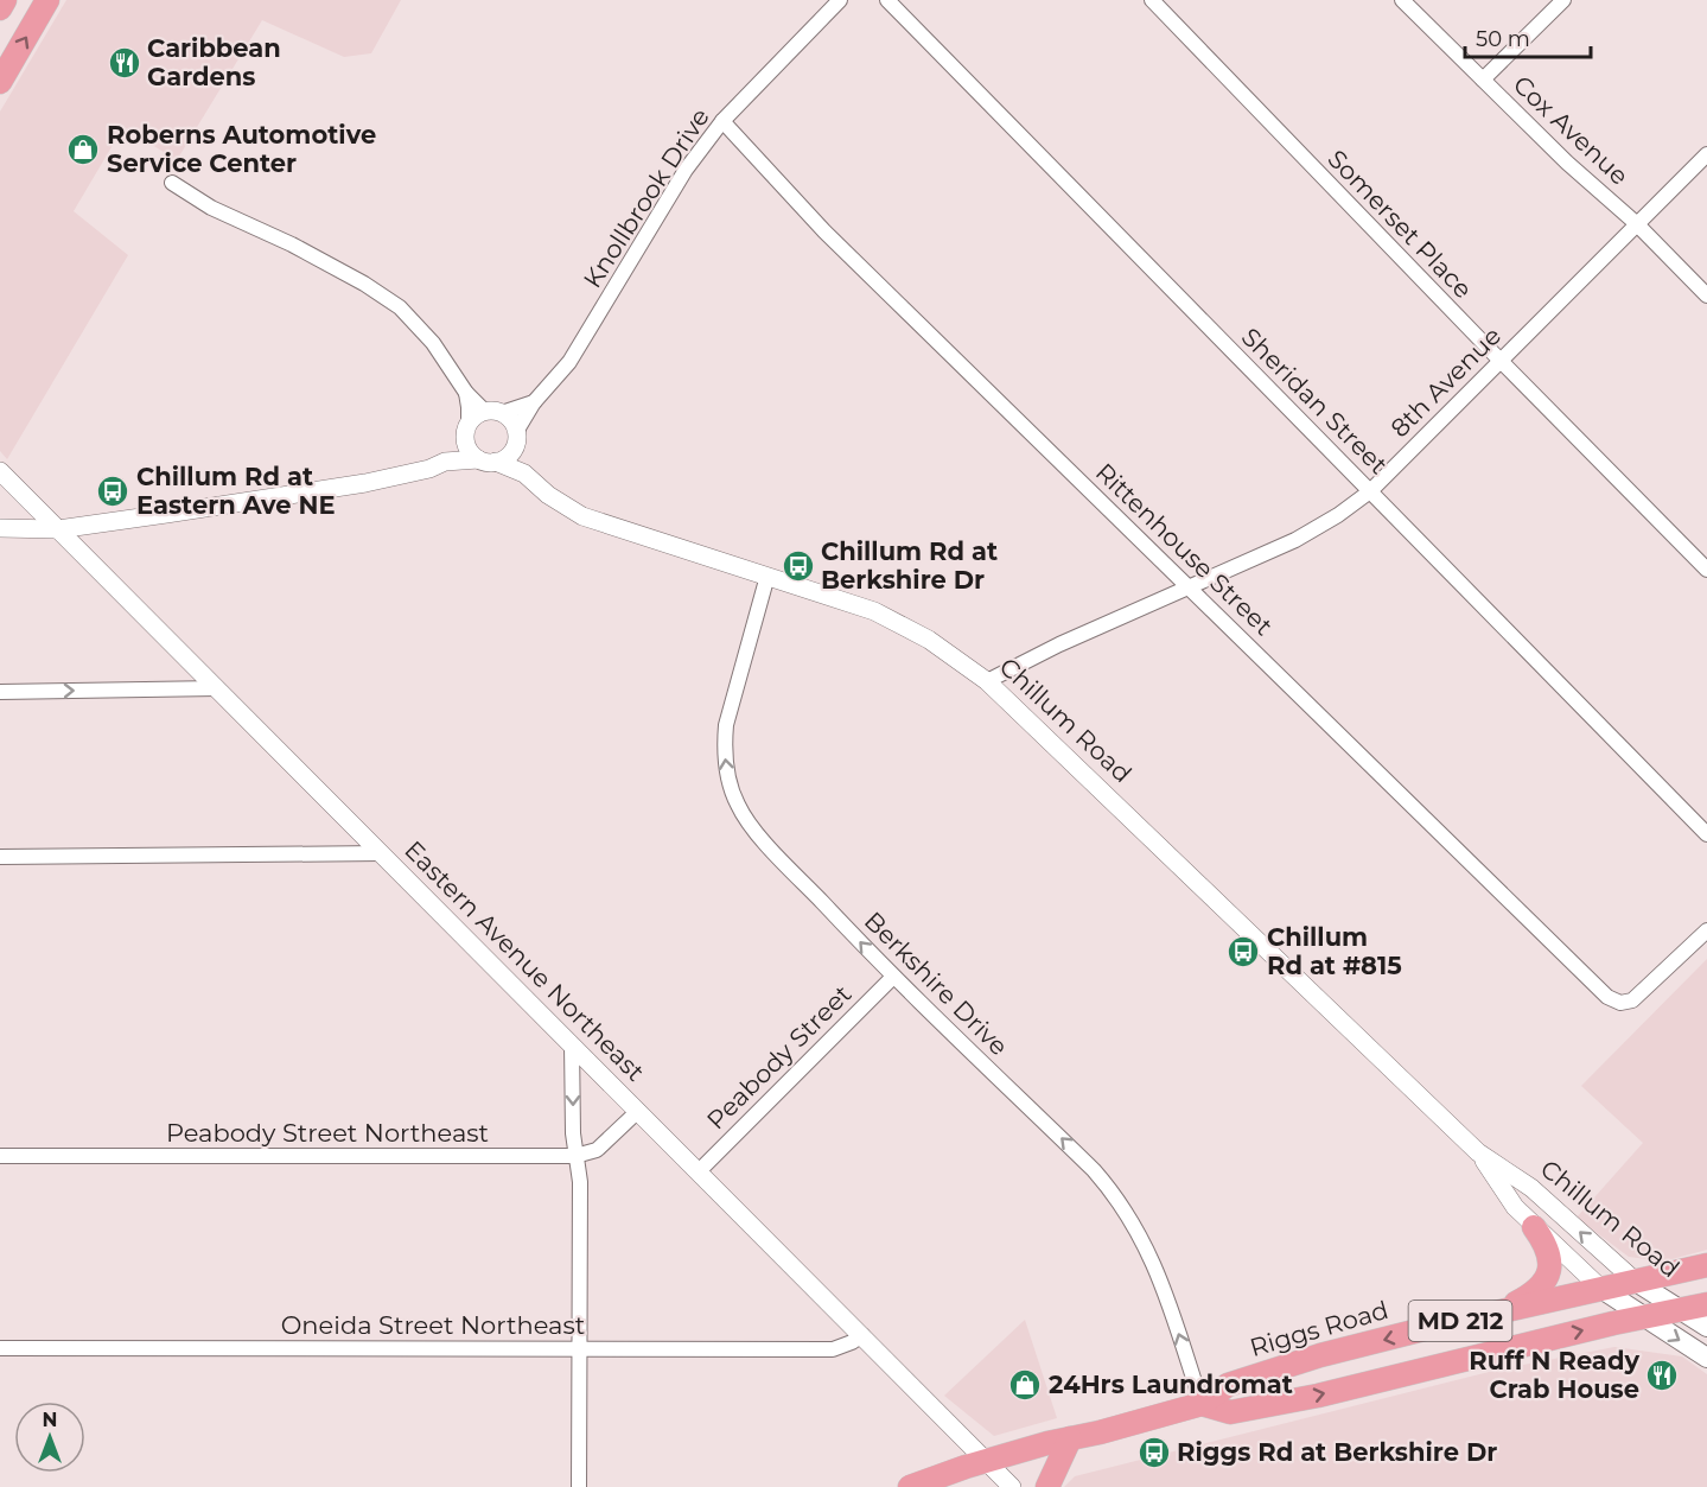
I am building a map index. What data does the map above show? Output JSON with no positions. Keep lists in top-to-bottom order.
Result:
{
  "streets": {
    "main road": ["Chillum Road", "MD 212", "Riggs Road"],
    "street": [
      "Cox Avenue",
      "Knollbrook Drive",
      "Somerset Place",
      "8th Avenue",
      "Sheridan Street",
      "Rittenhouse Street",
      "Eastern Avenue Northeast",
      "Berkshire Drive",
      "Peabody Street",
      "Peabody Street Northeast",
      "Oneida Street Northeast"
    ]
  },
  "crossings": [
    ["Cox Avenue", "8th Avenue"],
    ["Knollbrook Drive", "Rittenhouse Street"],
    ["Knollbrook Drive", "Chillum Road"],
    ["Somerset Place", "8th Avenue"],
    ["8th Avenue", "Sheridan Street"],
    ["8th Avenue", "Rittenhouse Street"],
    ["8th Avenue", "Chillum Road"],
    ["Chillum Road", "Eastern Avenue Northeast"],
    ["Chillum Road", "Berkshire Drive"],
    ["Chillum Road", "Riggs Road"],
    ["Eastern Avenue Northeast", "Peabody Street"],
    ["Eastern Avenue Northeast", "Peabody Street Northeast"],
    ["Eastern Avenue Northeast", "Oneida Street Northeast"],
    ["Eastern Avenue Northeast", "Riggs Road"],
    ["Berkshire Drive", "Peabody Street"],
    ["Berkshire Drive", "Riggs Road"]
  ],
  "one_way": ["Berkshire Drive"],
  "places": {
    "restaurant": ["Caribbean Gardens", "Ruff N Ready Crab House"],
    "shop": ["Roberns Automotive Service Center", "24Hrs Laundromat"],
    "bus stop": [
      "Chillum Rd at Eastern Ave NE",
      "Chillum Rd at Berkshire Dr",
      "Chillum Rd at #815",
      "Riggs Rd at Berkshire Dr"
    ]
  },
  "scale_bar": "50 m",
  "north": "top"
}
